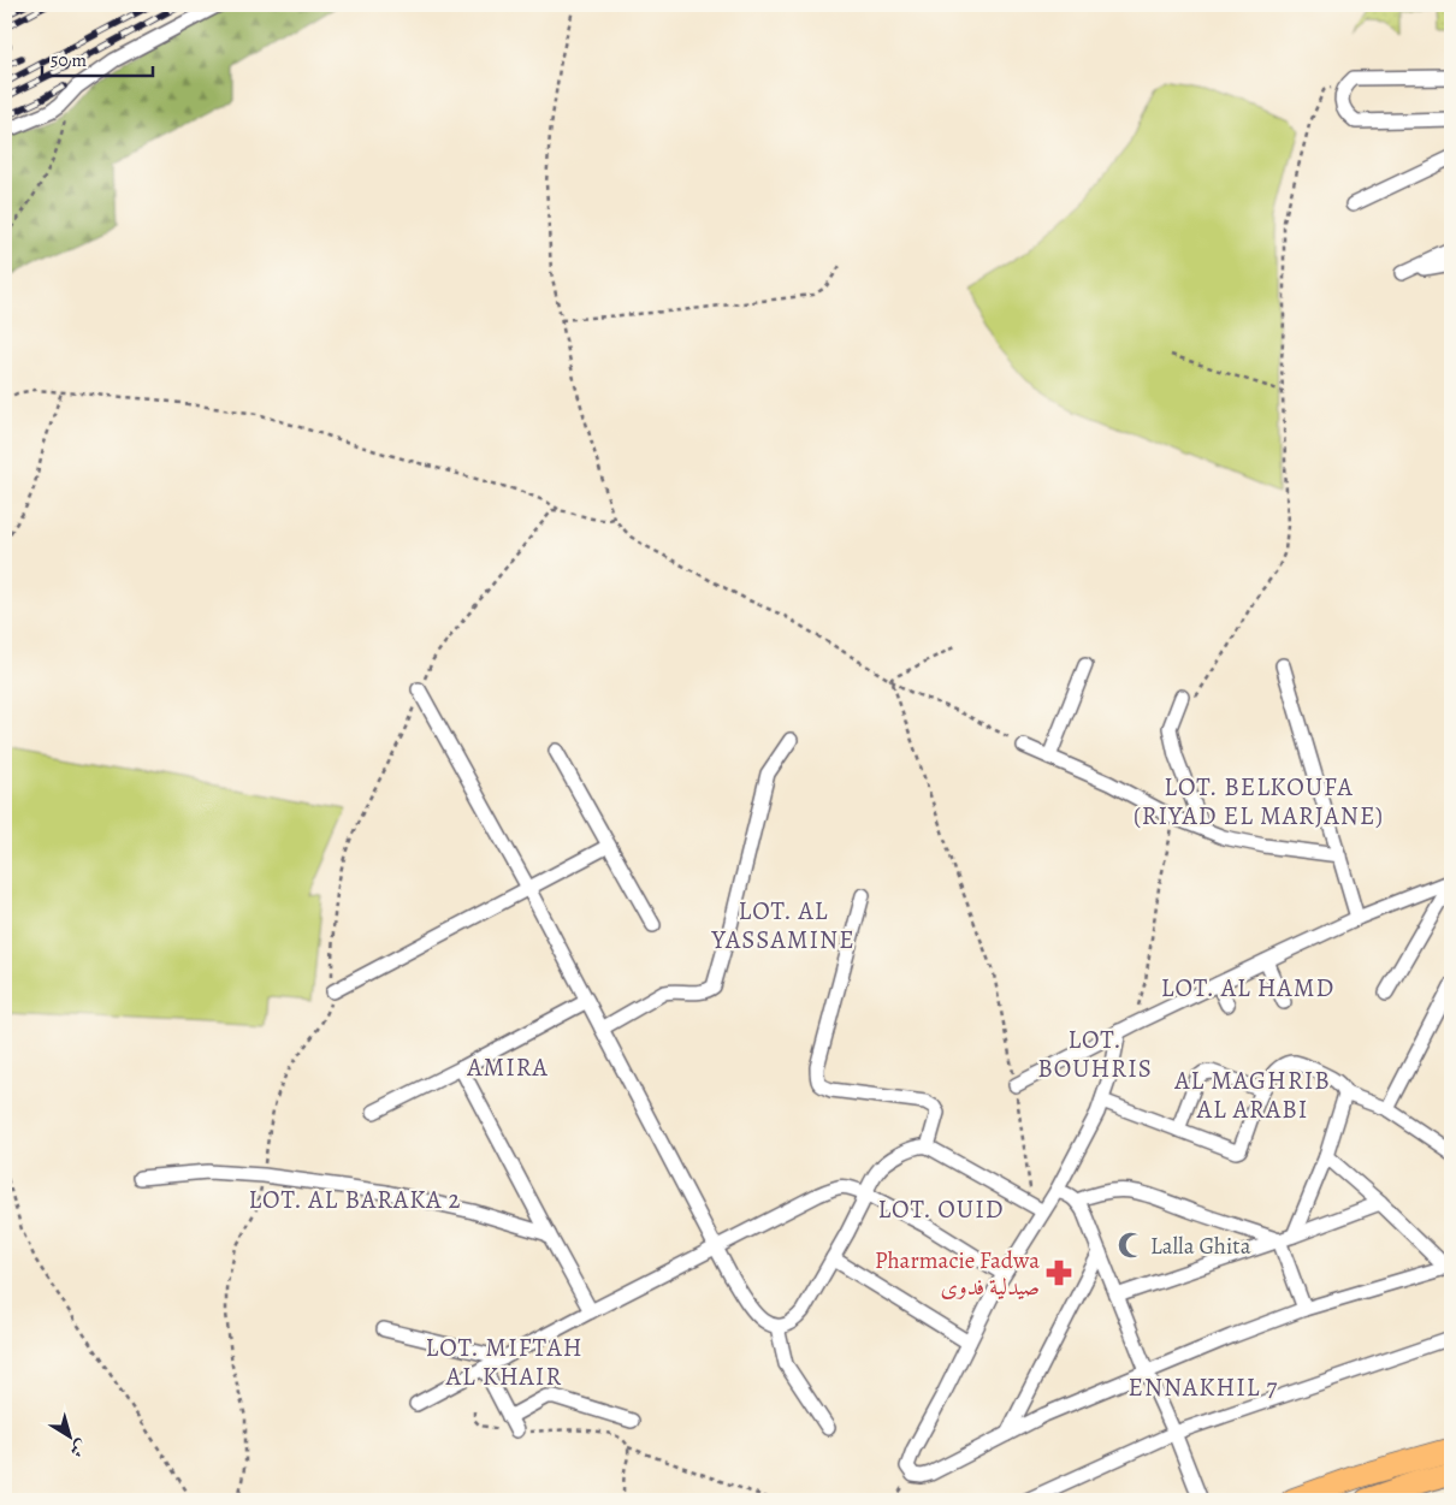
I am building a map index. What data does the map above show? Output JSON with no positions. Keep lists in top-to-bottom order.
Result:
{
  "districts": [
    "LOT. BELKOUFA (RIYAD EL MARJANE)",
    "LOT. AL YASSAMINE",
    "LOT. AL HAMD",
    "LOT. BOUHRIS",
    "AMIRA",
    "AL MAGHRIB AL ARABI",
    "LOT. AL BARAKA 2",
    "LOT. OUID",
    "LOT. MIFTAH AL KHAIR",
    "ENNAKHIL 7"
  ],
  "places": {
    "mosque": ["Lalla Ghita"],
    "pharmacy": ["Pharmacie Fadwa صيدلية فدوى"]
  },
  "scale_bar": "50 m",
  "north": "bottom right"
}
